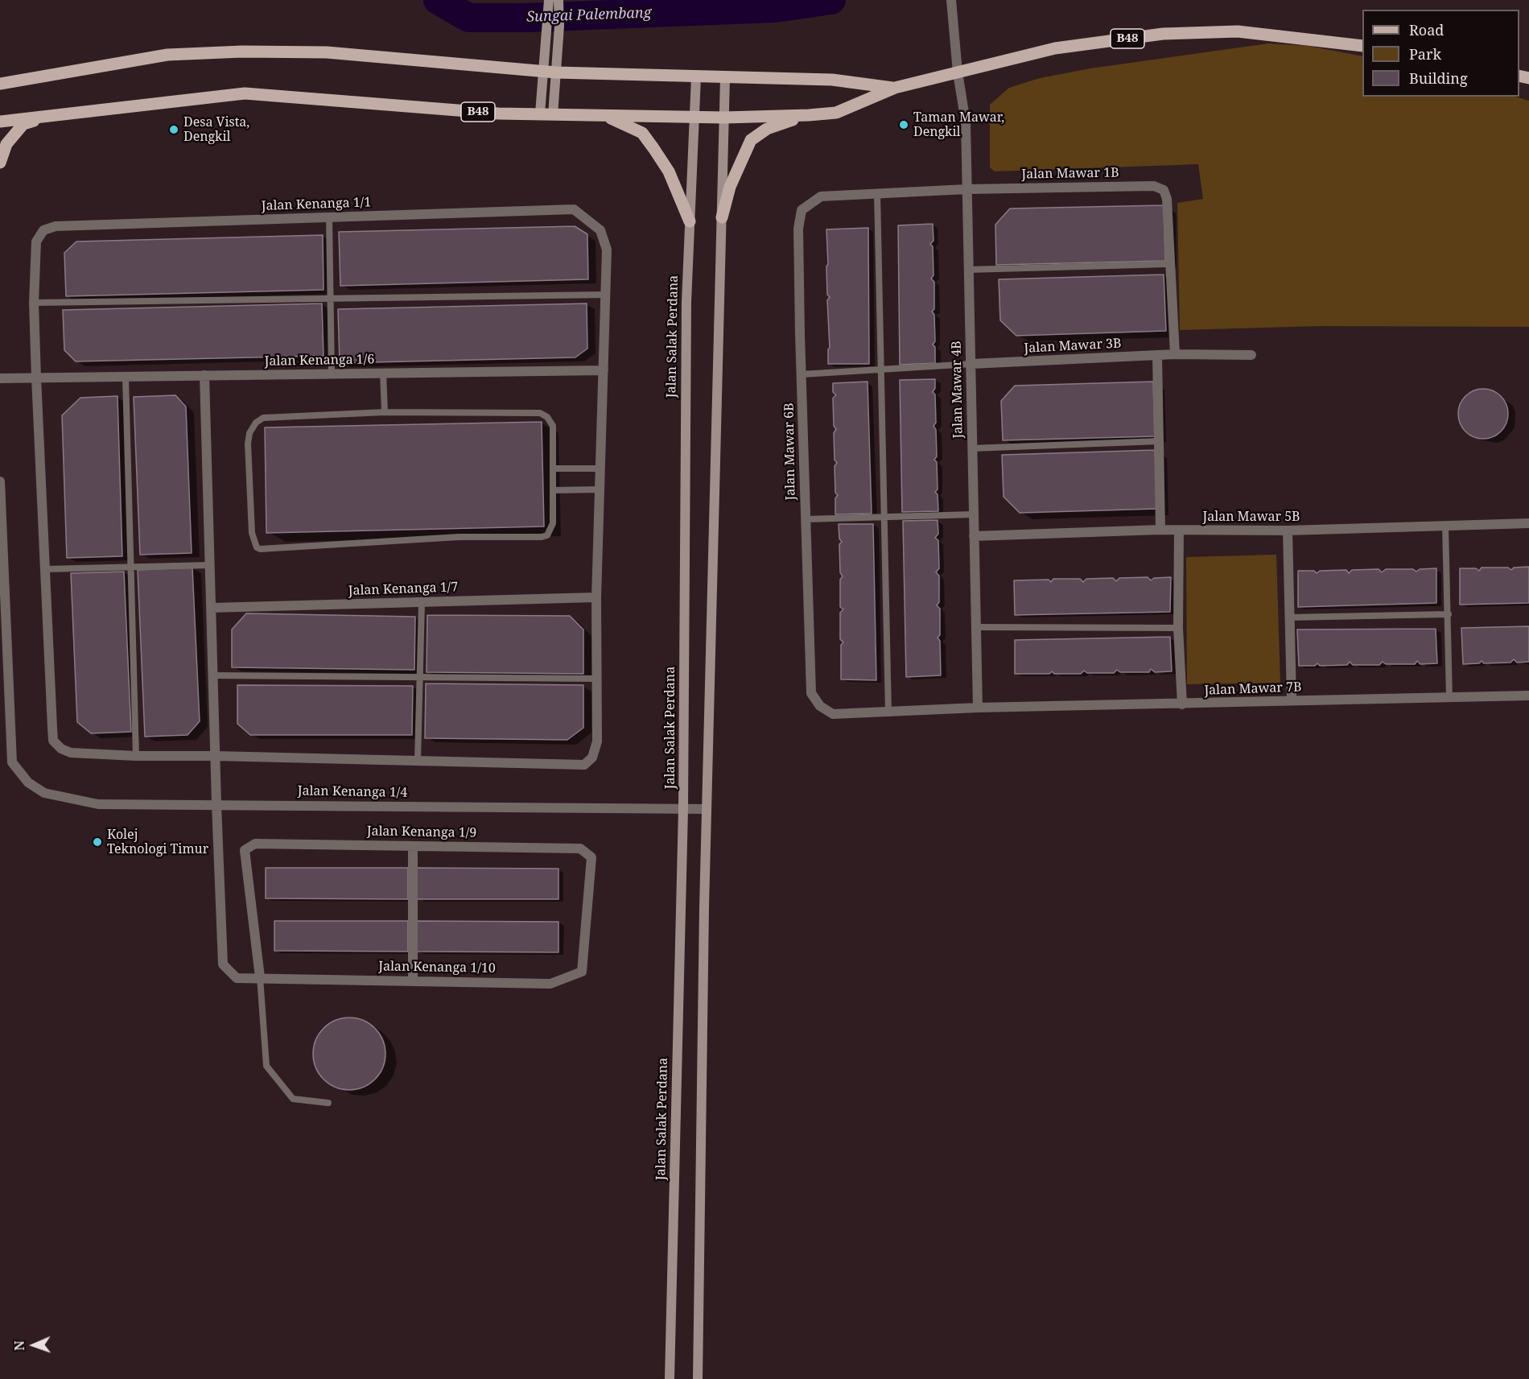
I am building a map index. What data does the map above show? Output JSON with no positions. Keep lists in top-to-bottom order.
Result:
{
  "streets": {
    "main road": ["B48"],
    "street": [
      "Jalan Mawar 1B",
      "Jalan Kenanga 1/1",
      "Jalan Salak Perdana",
      "Jalan Mawar 3B",
      "Jalan Kenanga 1/6",
      "Jalan Mawar 4B",
      "Jalan Mawar 6B",
      "Jalan Mawar 5B",
      "Jalan Kenanga 1/7",
      "Jalan Mawar 7B",
      "Jalan Kenanga 1/4",
      "Jalan Kenanga 1/9",
      "Jalan Kenanga 1/10"
    ]
  },
  "crossings": [
    ["B48", "Jalan Salak Perdana"],
    ["B48", "Jalan Mawar 4B"],
    ["Jalan Mawar 1B", "Jalan Mawar 4B"],
    ["Jalan Mawar 1B", "Jalan Mawar 6B"],
    ["Jalan Salak Perdana", "Jalan Kenanga 1/4"],
    ["Jalan Mawar 3B", "Jalan Mawar 4B"],
    ["Jalan Mawar 4B", "Jalan Mawar 5B"],
    ["Jalan Mawar 4B", "Jalan Mawar 7B"],
    ["Jalan Mawar 6B", "Jalan Mawar 7B"],
    ["Jalan Kenanga 1/4", "Jalan Kenanga 1/10"],
    ["Jalan Kenanga 1/9", "Jalan Kenanga 1/10"]
  ],
  "water": ["Sungai Palembang"],
  "places": ["Taman Mawar, Dengkil", "Desa Vista, Dengkil", "Kolej Teknologi Timur"],
  "legend": ["Road", "Park", "Building"],
  "north": "left"
}
